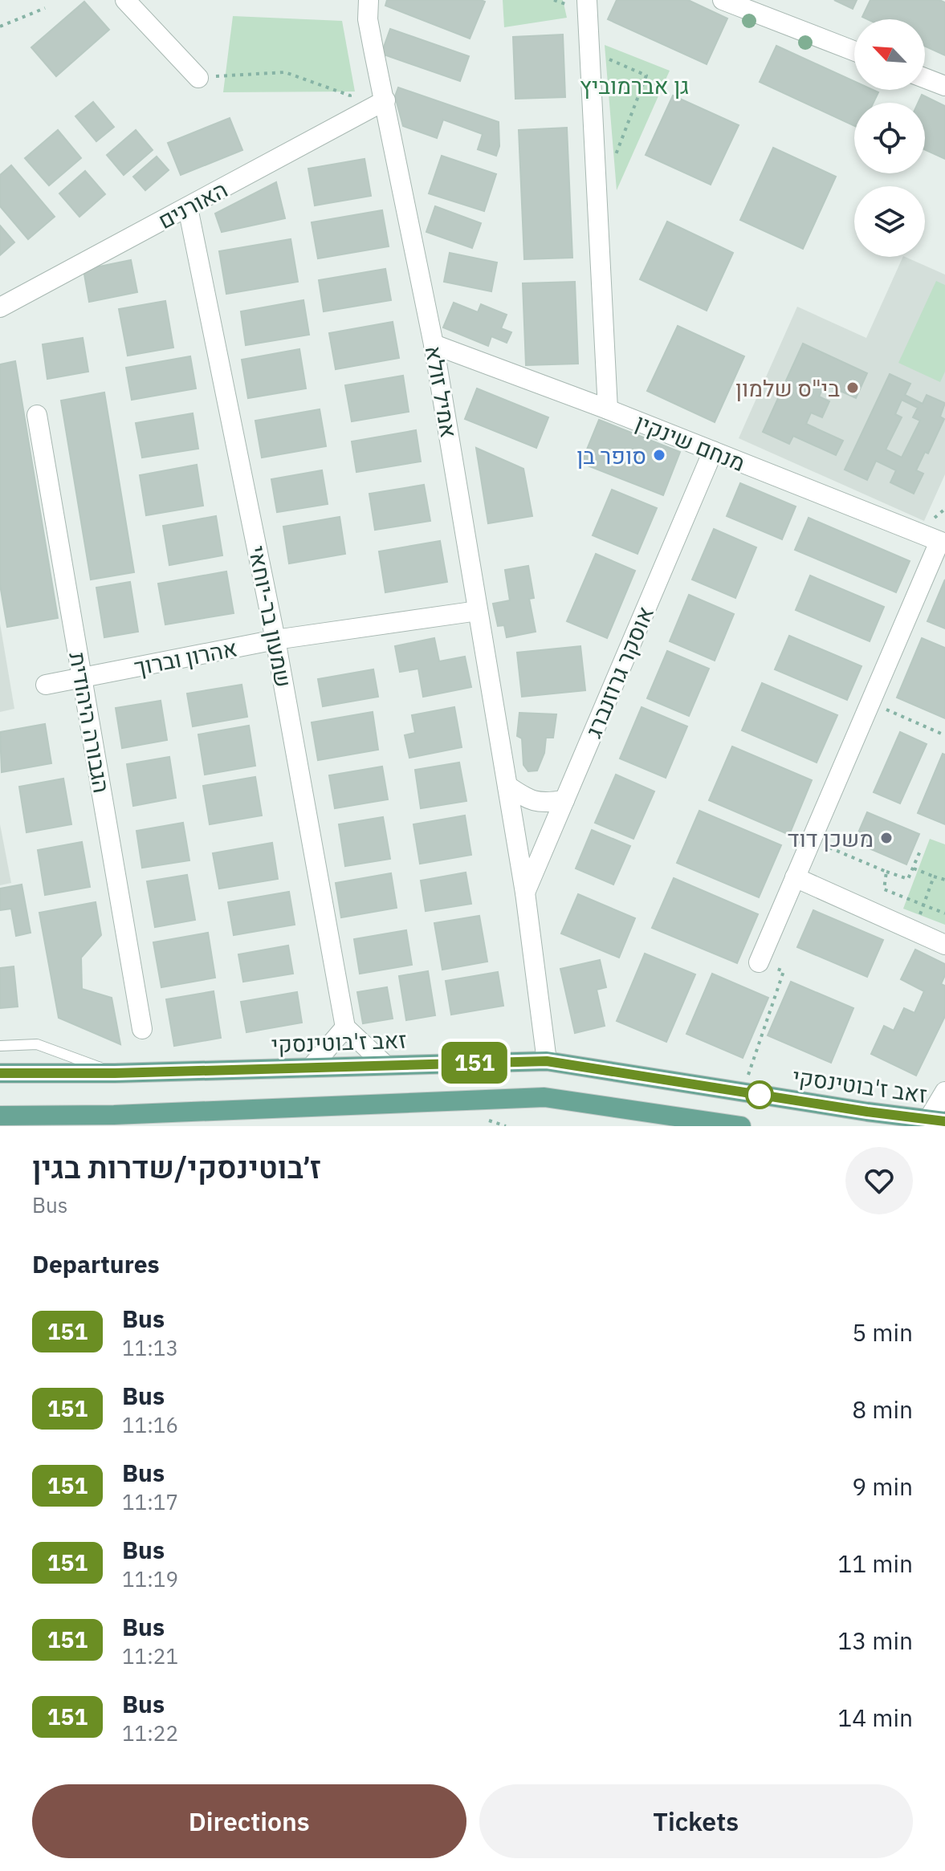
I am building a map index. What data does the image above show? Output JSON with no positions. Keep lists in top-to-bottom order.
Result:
{
  "streets": {
    "main road": ["זאב ז'בוטינסקי"],
    "street": [
      "האורנים",
      "אמיל זולא",
      "מנחם שינקין",
      "שמעון בר-יוחאי",
      "אהרון וברוך",
      "אוסקר גרוזנברג",
      "הגבורה היהודית"
    ]
  },
  "crossings": [
    ["האורנים", "אמיל זולא"],
    ["האורנים", "שמעון בר-יוחאי"],
    ["אמיל זולא", "מנחם שינקין"],
    ["אמיל זולא", "אהרון וברוך"],
    ["אמיל זולא", "אוסקר גרוזנברג"],
    ["אמיל זולא", "זאב ז'בוטינסקי"],
    ["מנחם שינקין", "אוסקר גרוזנברג"],
    ["שמעון בר-יוחאי", "אהרון וברוך"],
    ["אהרון וברוך", "הגבורה היהודית"]
  ],
  "parks": ["גן אברמוביץ"],
  "places": ["בי\"ס שלמון", "סופר בן", "משכן דוד"],
  "lines": ["bus line 151"],
  "north": "top left",
  "page": {
    "on_map": "151",
    "heading": [
      ["ז׳בוטינסקי/שדרות בגין", "Bus"],
      "Departures"
    ],
    "list": [
      {
        "mark": "151",
        "name": "Bus",
        "note": "11:13",
        "value": "5 min"
      },
      {
        "mark": "151",
        "name": "Bus",
        "note": "11:16",
        "value": "8 min"
      },
      {
        "mark": "151",
        "name": "Bus",
        "note": "11:17",
        "value": "9 min"
      },
      {
        "mark": "151",
        "name": "Bus",
        "note": "11:19",
        "value": "11 min"
      },
      {
        "mark": "151",
        "name": "Bus",
        "note": "11:21",
        "value": "13 min"
      },
      {
        "mark": "151",
        "name": "Bus",
        "note": "11:22",
        "value": "14 min"
      }
    ],
    "buttons": ["Directions", "Tickets"]
  }
}
